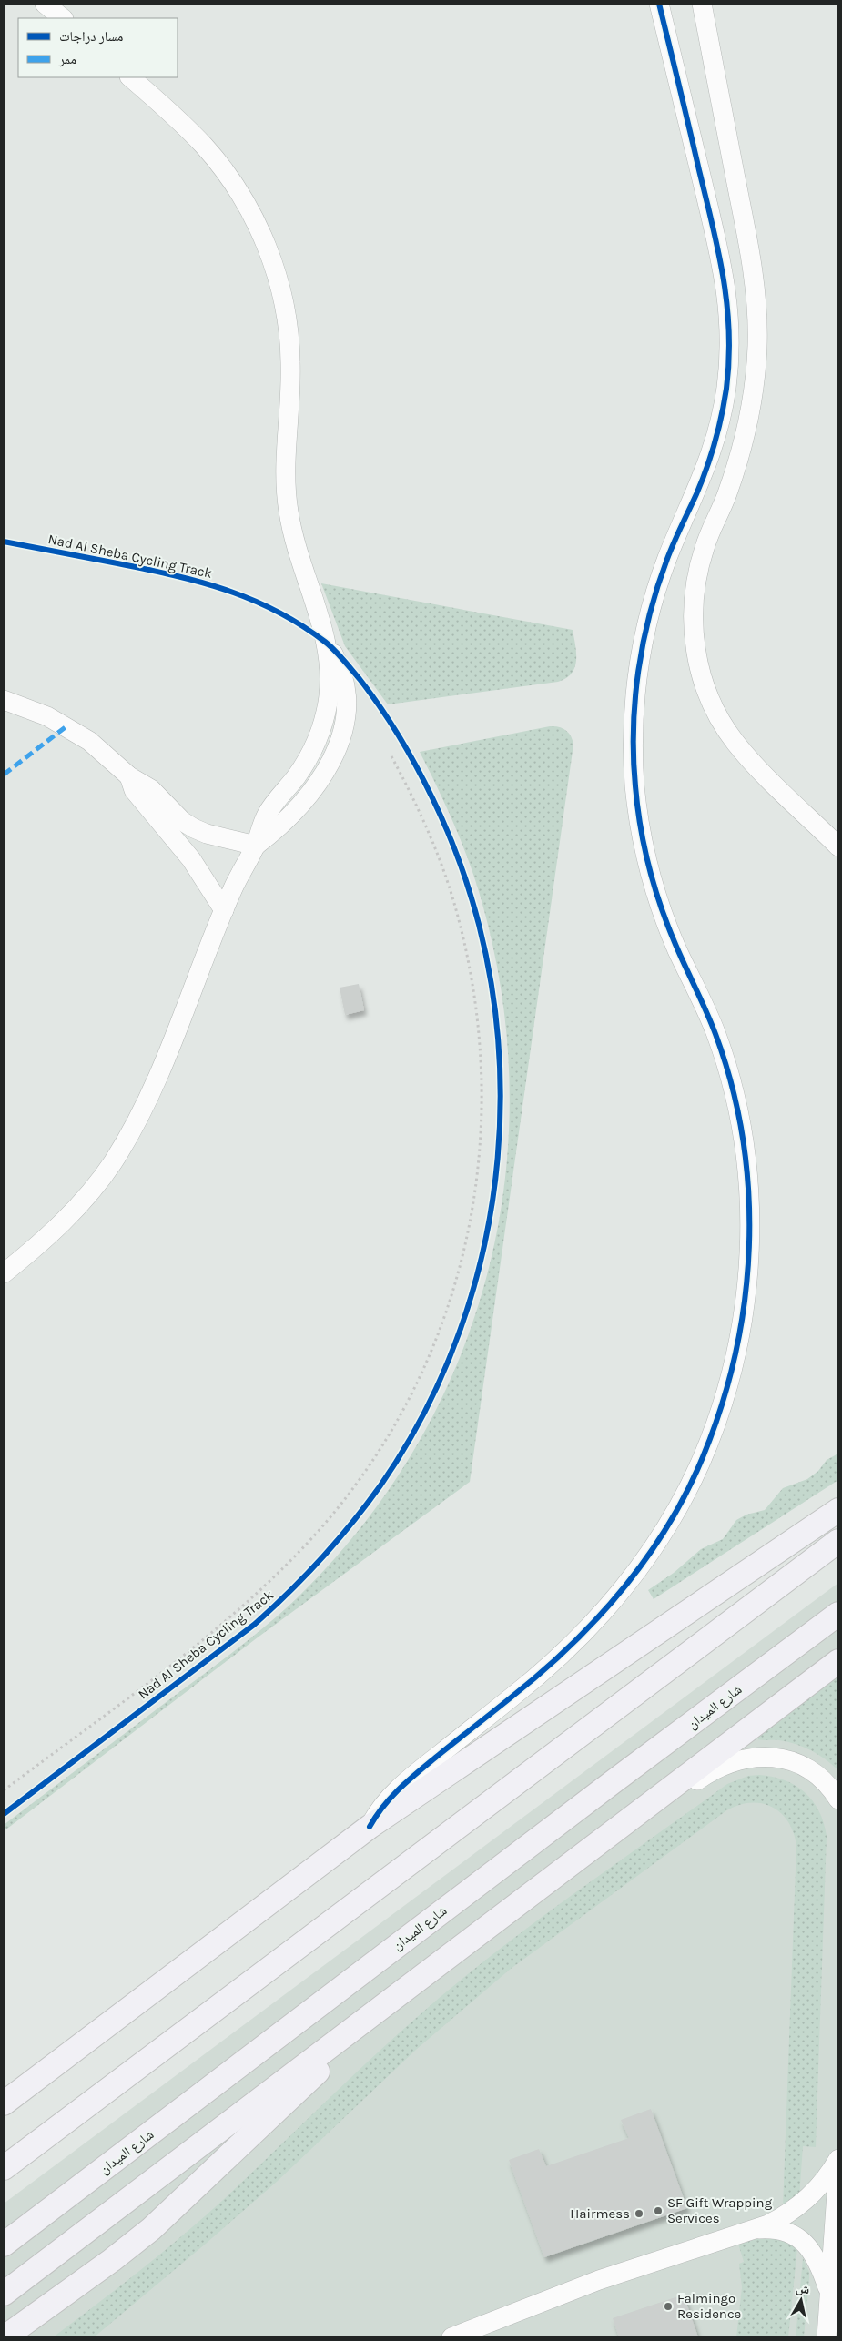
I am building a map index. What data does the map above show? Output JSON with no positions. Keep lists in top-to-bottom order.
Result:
{
  "streets": {
    "main road": ["شارع الميدان"],
    "cycle path": ["Nad Al Sheba Cycling Track"]
  },
  "places": ["SF Gift Wrapping Services", "Hairmess", "Falmingo Residence"],
  "legend": ["مسار دراجات", "ممر"],
  "north": "top"
}
